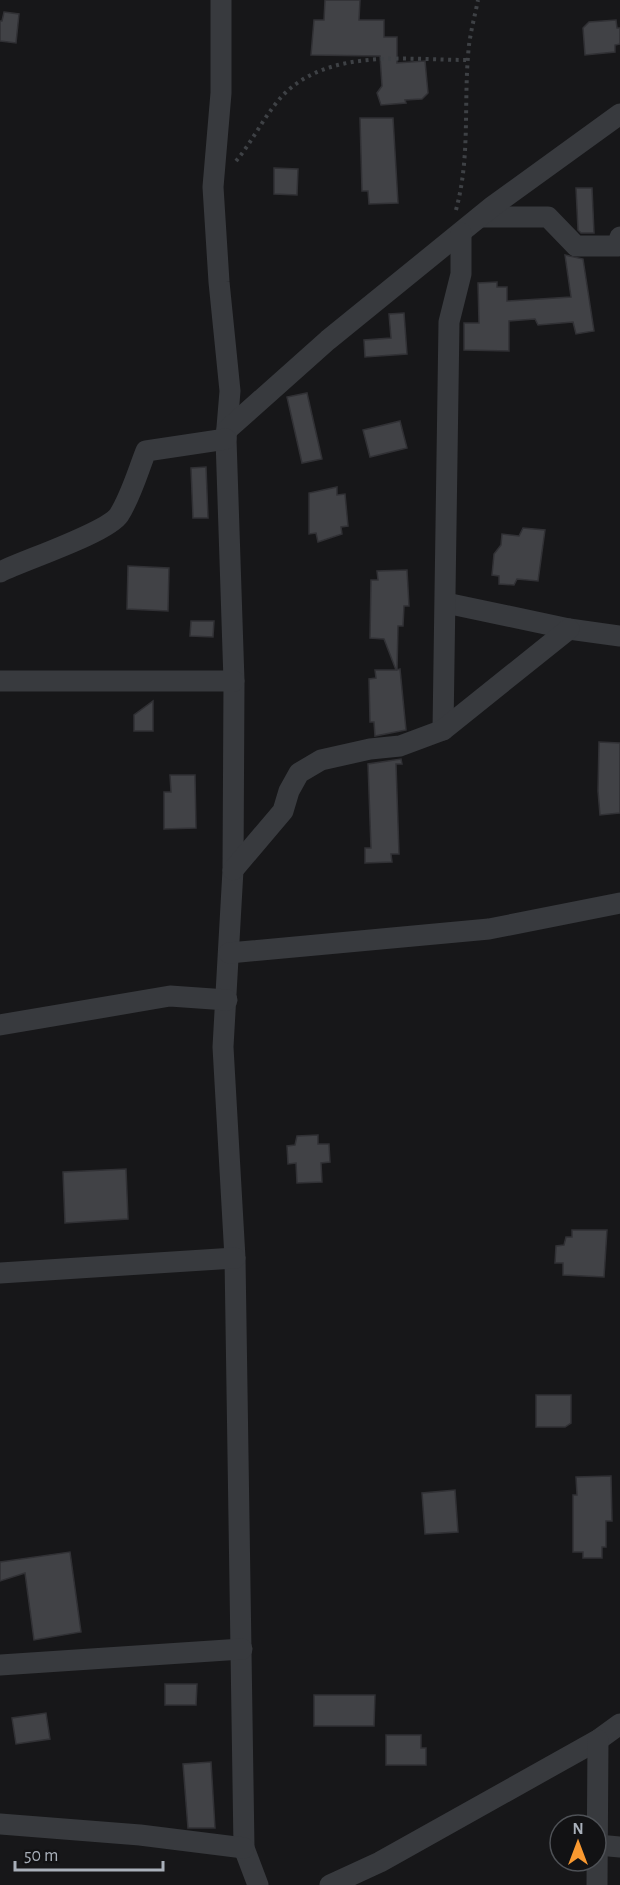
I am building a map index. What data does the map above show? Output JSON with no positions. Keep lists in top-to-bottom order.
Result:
{
  "scale_bar": "50 m",
  "north": "top"
}
